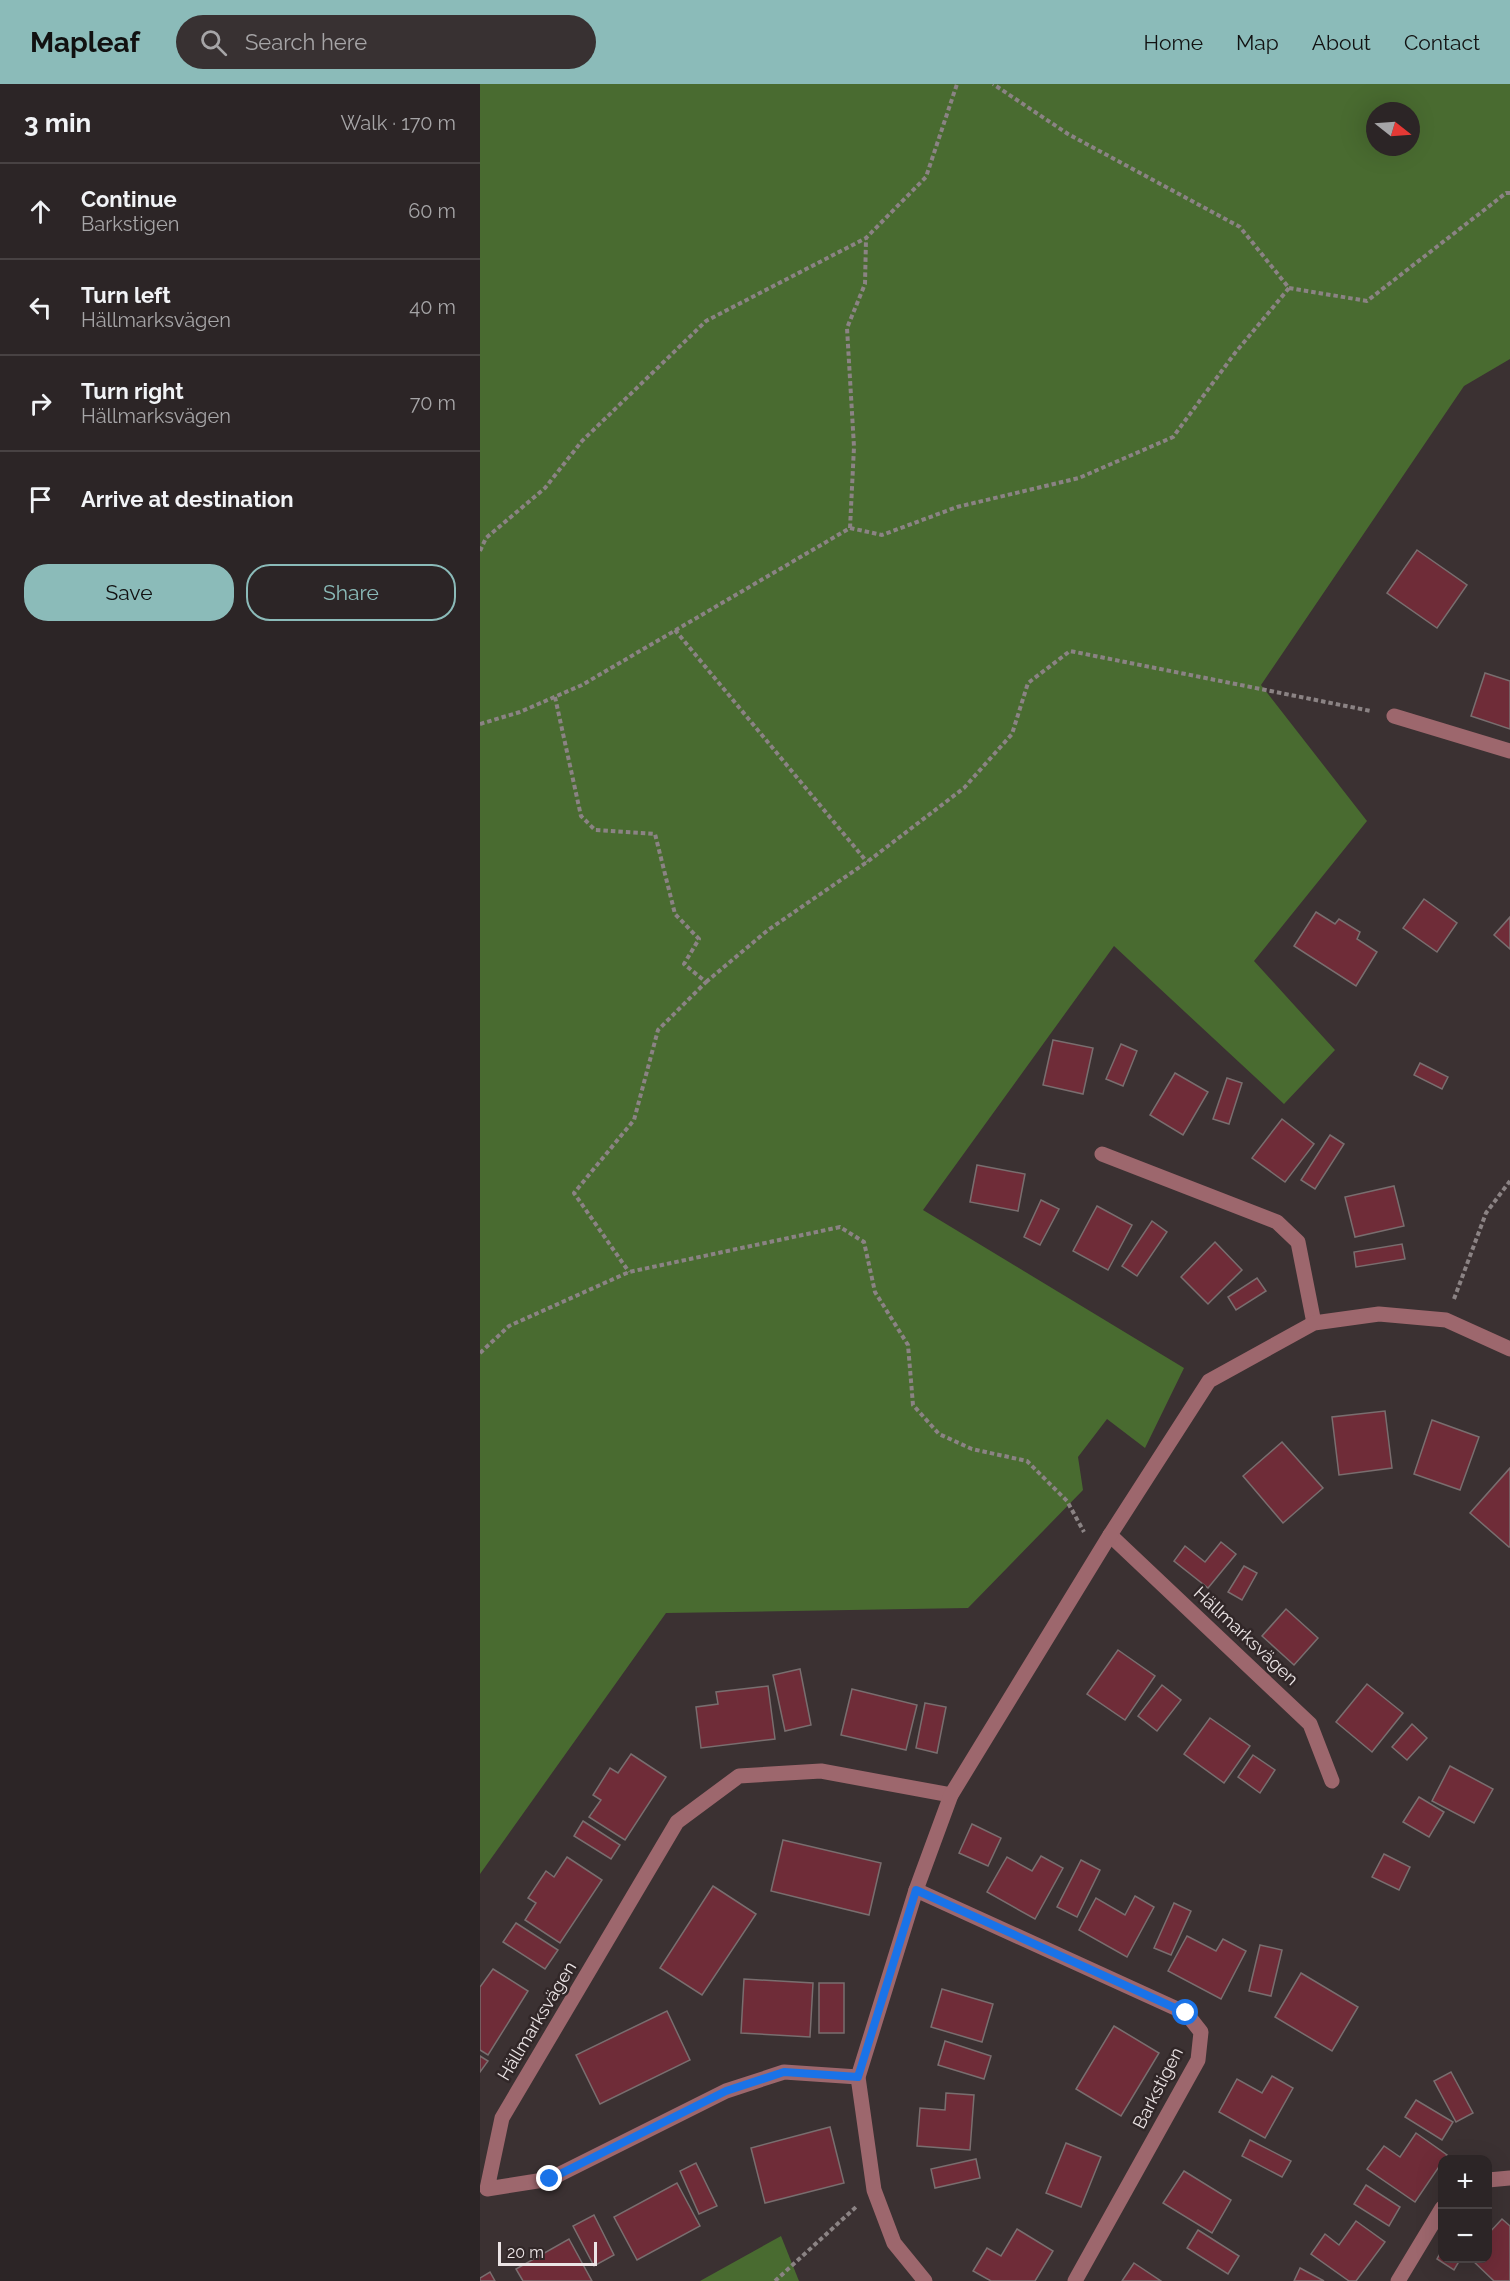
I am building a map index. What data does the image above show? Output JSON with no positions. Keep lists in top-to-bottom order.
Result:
{
  "streets": {
    "street": ["Hällmarksvägen", "Barkstigen"]
  },
  "scale_bar": "20 m",
  "north": "right",
  "page": {
    "header": "Mapleaf",
    "search": "Search here",
    "nav": [
      "Home",
      "Map",
      "About",
      "Contact"
    ],
    "heading": ["3 min", "Walk · 170 m"],
    "list": [
      ["Continue", "Barkstigen", "60 m"],
      ["Turn left", "Hällmarksvägen", "40 m"],
      ["Turn right", "Hällmarksvägen", "70 m"],
      "Arrive at destination"
    ],
    "buttons": ["Save", "Share"],
    "map_buttons": ["+", "−"],
    "scale": "20 m"
  }
}
